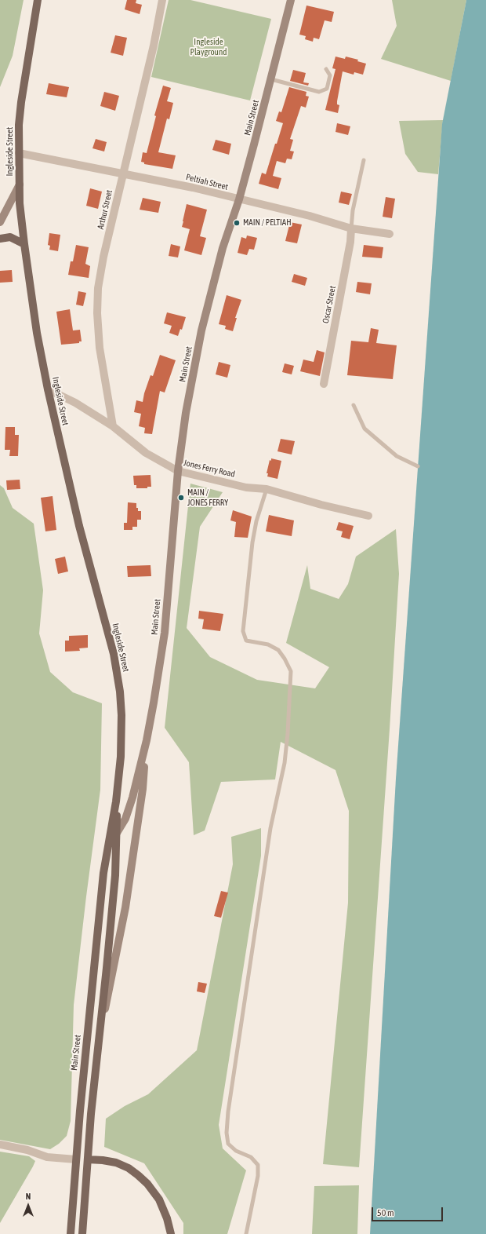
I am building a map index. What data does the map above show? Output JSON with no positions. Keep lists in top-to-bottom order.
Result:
{
  "streets": {
    "main road": ["Main Street", "Ingleside Street"],
    "street": [
      "Peltiah Street",
      "Arthur Street",
      "Oscar Street",
      "Jones Ferry Road"
    ]
  },
  "crossings": [
    ["Main Street", "Ingleside Street"],
    ["Main Street", "Peltiah Street"],
    ["Main Street", "Jones Ferry Road"],
    ["Ingleside Street", "Peltiah Street"],
    ["Ingleside Street", "Jones Ferry Road"],
    ["Peltiah Street", "Arthur Street"],
    ["Peltiah Street", "Oscar Street"],
    ["Arthur Street", "Jones Ferry Road"]
  ],
  "parks": ["Ingleside Playground"],
  "places": ["MAIN / PELTIAH", "MAIN / JONES FERRY"],
  "scale_bar": "50 m",
  "north": "top"
}
